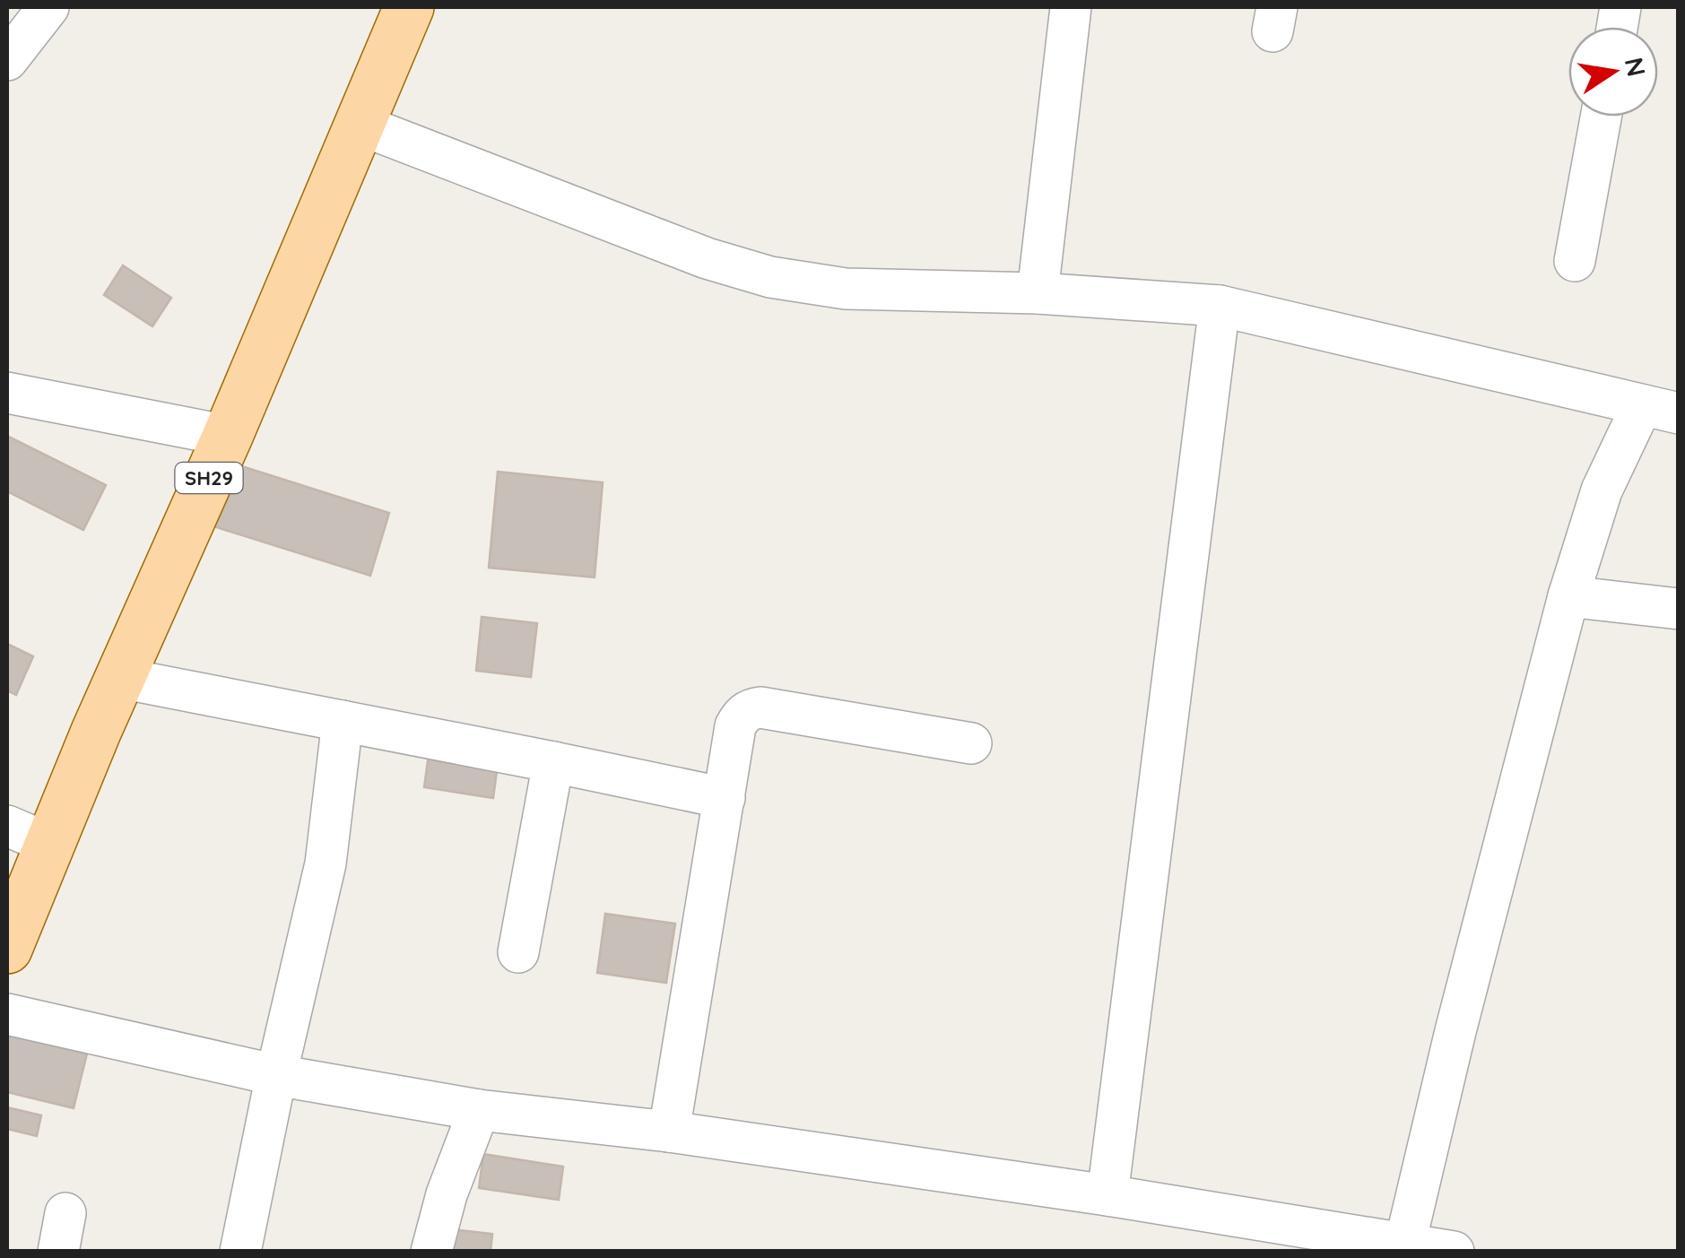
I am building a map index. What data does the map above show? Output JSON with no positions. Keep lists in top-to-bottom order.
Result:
{
  "streets": {
    "main road": ["SH29"]
  },
  "north": "right"
}
